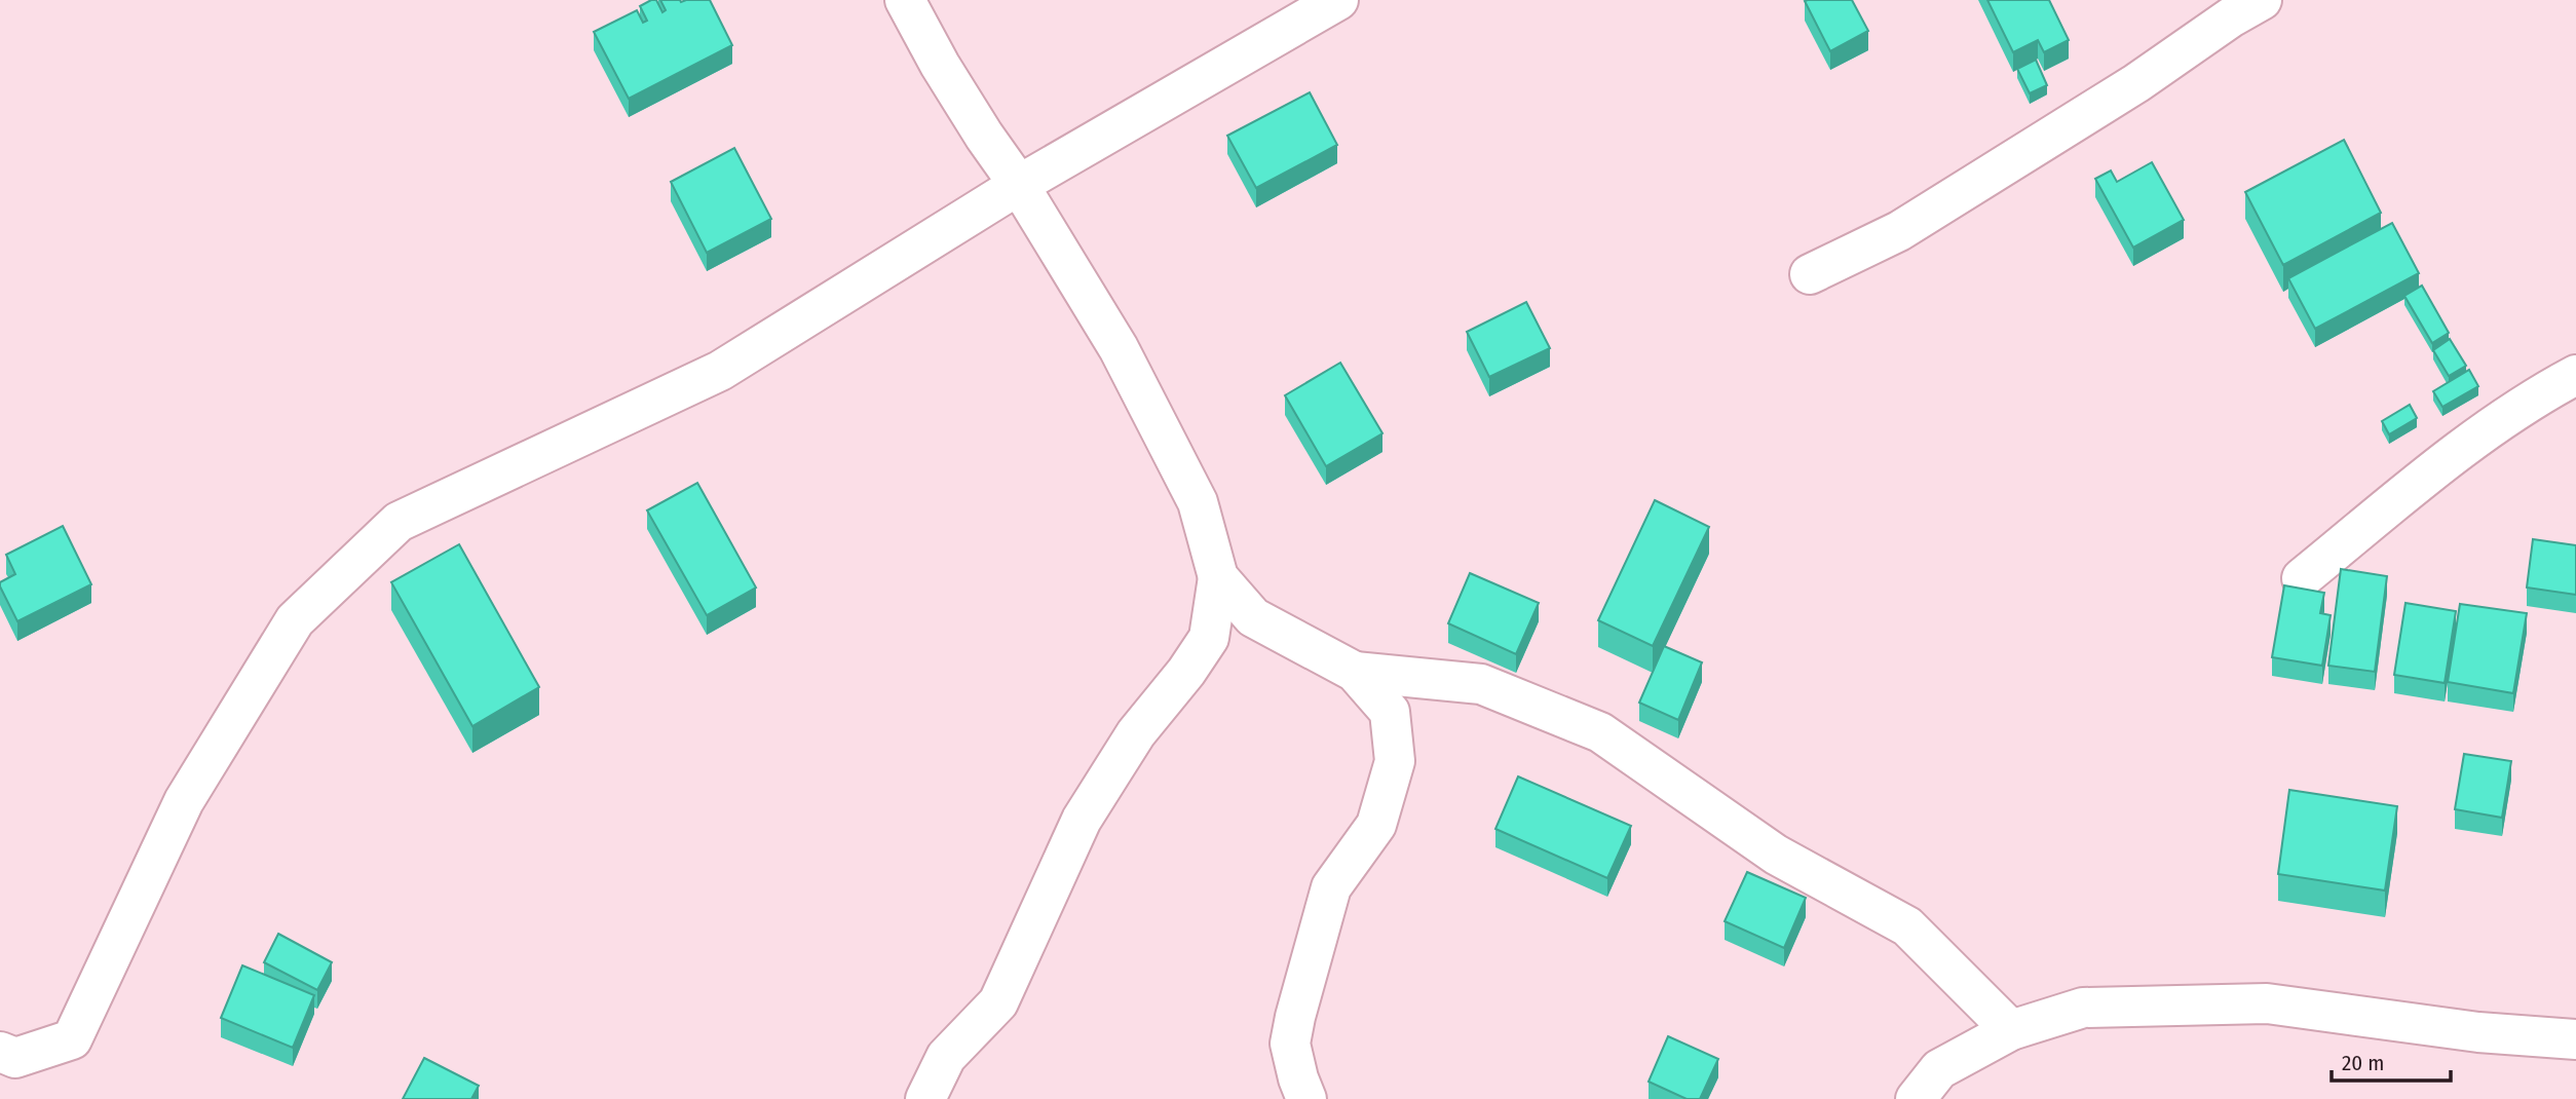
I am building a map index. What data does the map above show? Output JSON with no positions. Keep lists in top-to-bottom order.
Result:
{
  "scale_bar": "20 m"
}
